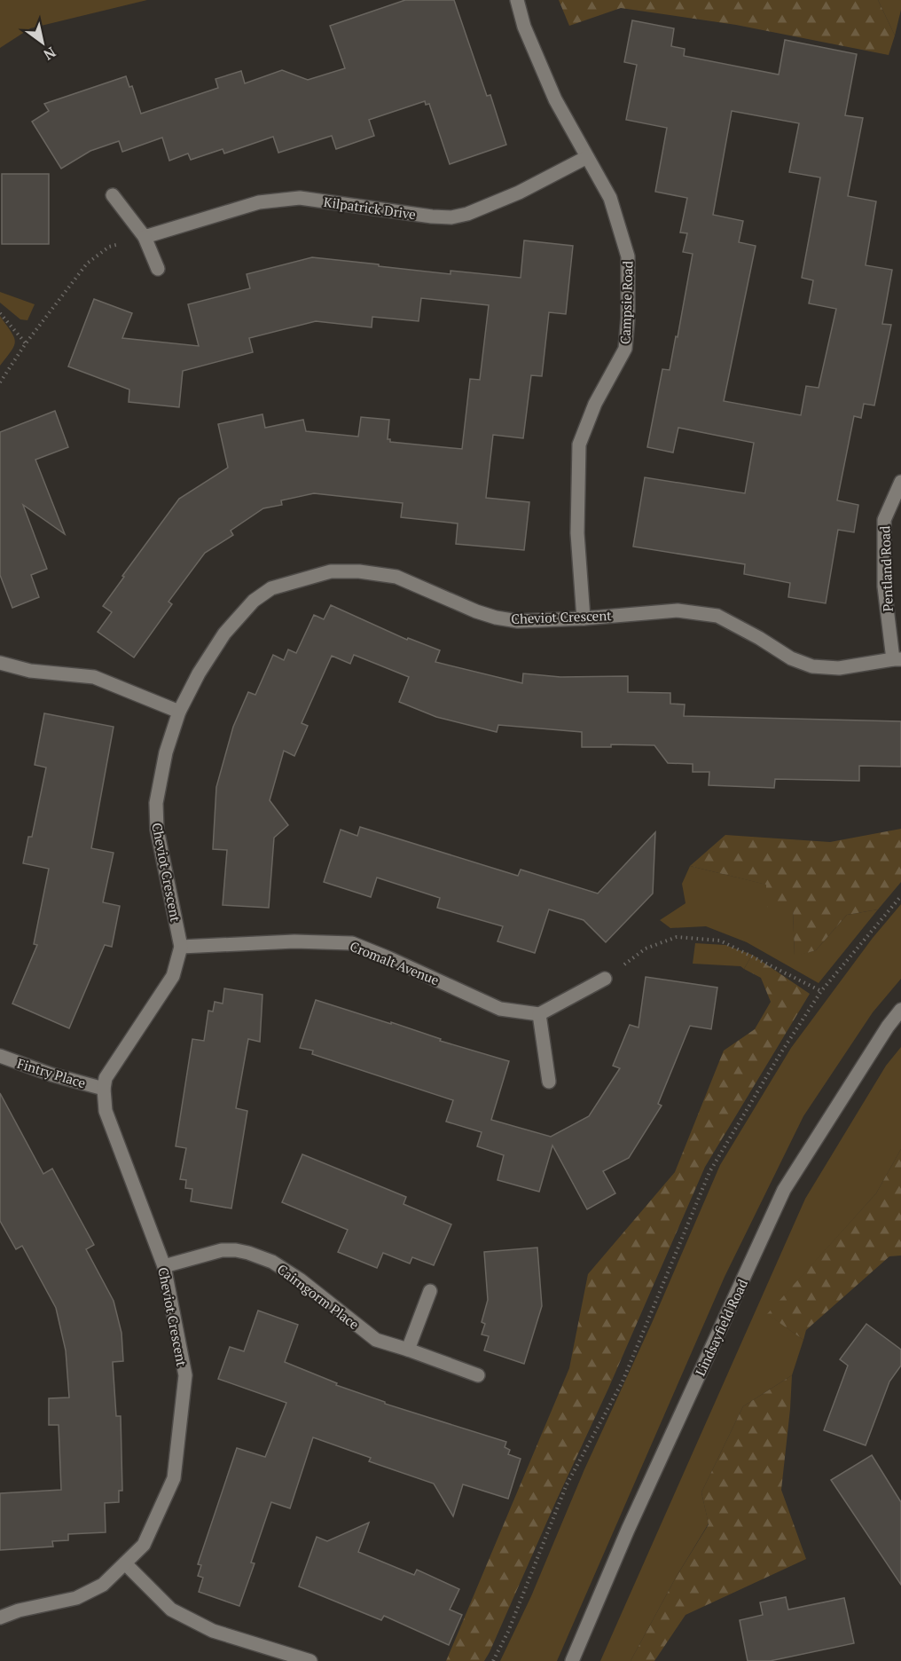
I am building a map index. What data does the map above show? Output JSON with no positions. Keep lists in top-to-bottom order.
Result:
{
  "streets": {
    "street": [
      "Kilpatrick Drive",
      "Campsie Road",
      "Pentland Road",
      "Cheviot Crescent",
      "Cromalt Avenue",
      "Fintry Place",
      "Cairngorm Place",
      "Lindsayfield Road"
    ]
  },
  "crossings": [
    ["Kilpatrick Drive", "Campsie Road"],
    ["Campsie Road", "Cheviot Crescent"],
    ["Pentland Road", "Cheviot Crescent"],
    ["Cheviot Crescent", "Cromalt Avenue"],
    ["Cheviot Crescent", "Fintry Place"],
    ["Cheviot Crescent", "Cairngorm Place"]
  ],
  "north": "bottom right"
}
